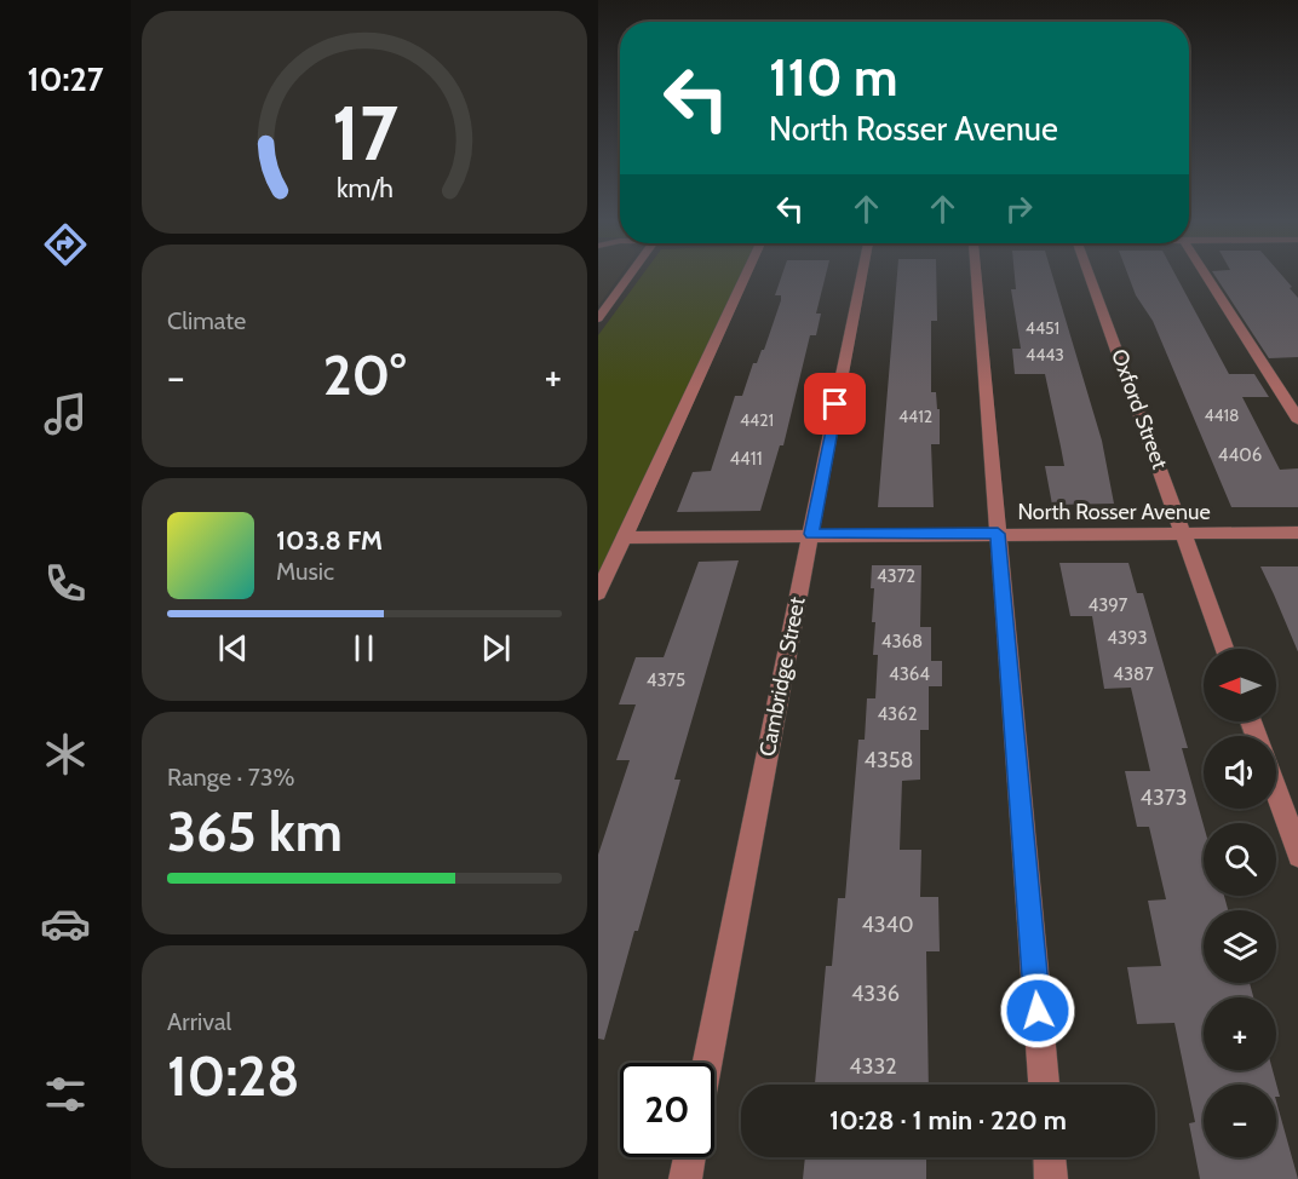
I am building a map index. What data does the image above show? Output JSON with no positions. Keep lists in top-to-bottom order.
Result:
{
  "streets": {
    "street": ["Oxford Street", "North Rosser Avenue", "Cambridge Street"]
  },
  "crossings": [
    ["Oxford Street", "North Rosser Avenue"],
    ["North Rosser Avenue", "Cambridge Street"]
  ],
  "house_numbers": [
    "4451",
    "4443",
    "4418",
    "4412",
    "4421",
    "4406",
    "4411",
    "4372",
    "4397",
    "4393",
    "4368",
    "4364",
    "4387",
    "4375",
    "4362",
    "4358",
    "4373",
    "4340",
    "4336",
    "4332"
  ],
  "north": "left",
  "page": {
    "tabs": "10:27",
    "turn": ["110 m", "North Rosser Avenue"],
    "tile": [
      "Climate",
      ["Range · 73%", "365 km"],
      ["Arrival", "10:28"]
    ],
    "heat": ["−", "20°", "+"],
    "song": ["103.8 FM", "Music"],
    "map_buttons": ["+", "−"],
    "limit": "20",
    "trip": "10:28 · 1 min · 220 m",
    "gauge": ["17", "km/h"]
  }
}
